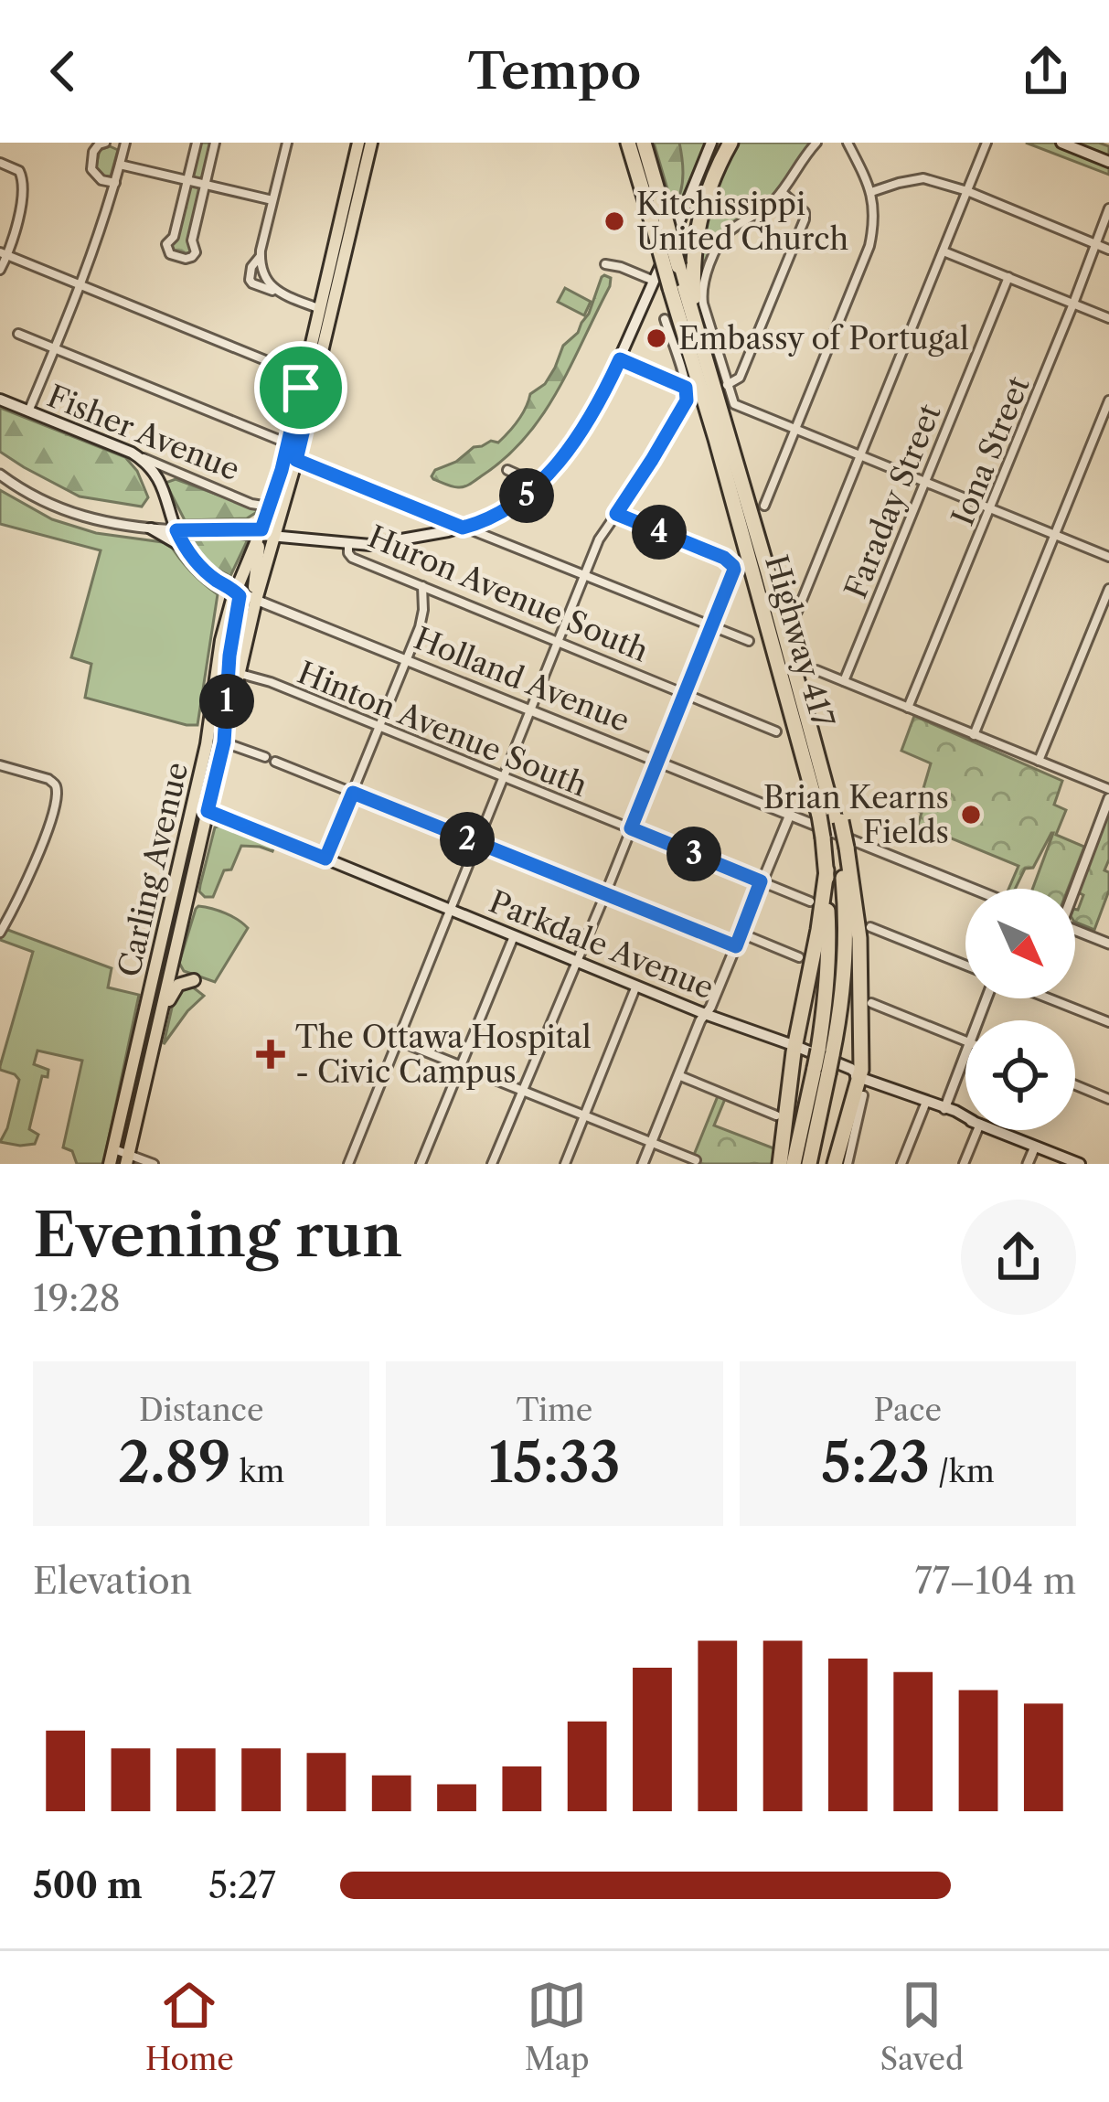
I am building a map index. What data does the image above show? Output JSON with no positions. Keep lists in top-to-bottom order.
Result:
{
  "streets": {
    "highway": ["Highway 417"],
    "main road": [
      "Fisher Avenue",
      "Holland Avenue",
      "Carling Avenue",
      "Parkdale Avenue"
    ],
    "street": [
      "Iona Street",
      "Faraday Street",
      "Huron Avenue South",
      "Hinton Avenue South"
    ]
  },
  "crossings": [
    ["Fisher Avenue", "Holland Avenue"],
    ["Fisher Avenue", "Carling Avenue"],
    ["Holland Avenue", "Carling Avenue"],
    ["Hinton Avenue South", "Carling Avenue"],
    ["Carling Avenue", "Parkdale Avenue"]
  ],
  "places": {
    "other": ["Kitchissippi United Church", "Embassy of Portugal", "Brian Kearns Fields"],
    "health": ["The Ottawa Hospital - Civic Campus"]
  },
  "north": "bottom right",
  "page": {
    "header": "Tempo",
    "pins": [
      "5",
      "4",
      "1",
      "2",
      "3"
    ],
    "heading": ["Evening run", "19:28"],
    "stats": [
      ["Distance", "2.89 km"],
      ["Time", "15:33"],
      ["Pace", "5:23 /km"]
    ],
    "chart": ["Elevation", "77–104 m"],
    "list": [
      {
        "name": "500 m",
        "note": "5:27"
      }
    ],
    "tabs": ["Home", "Map", "Saved"]
  }
}
